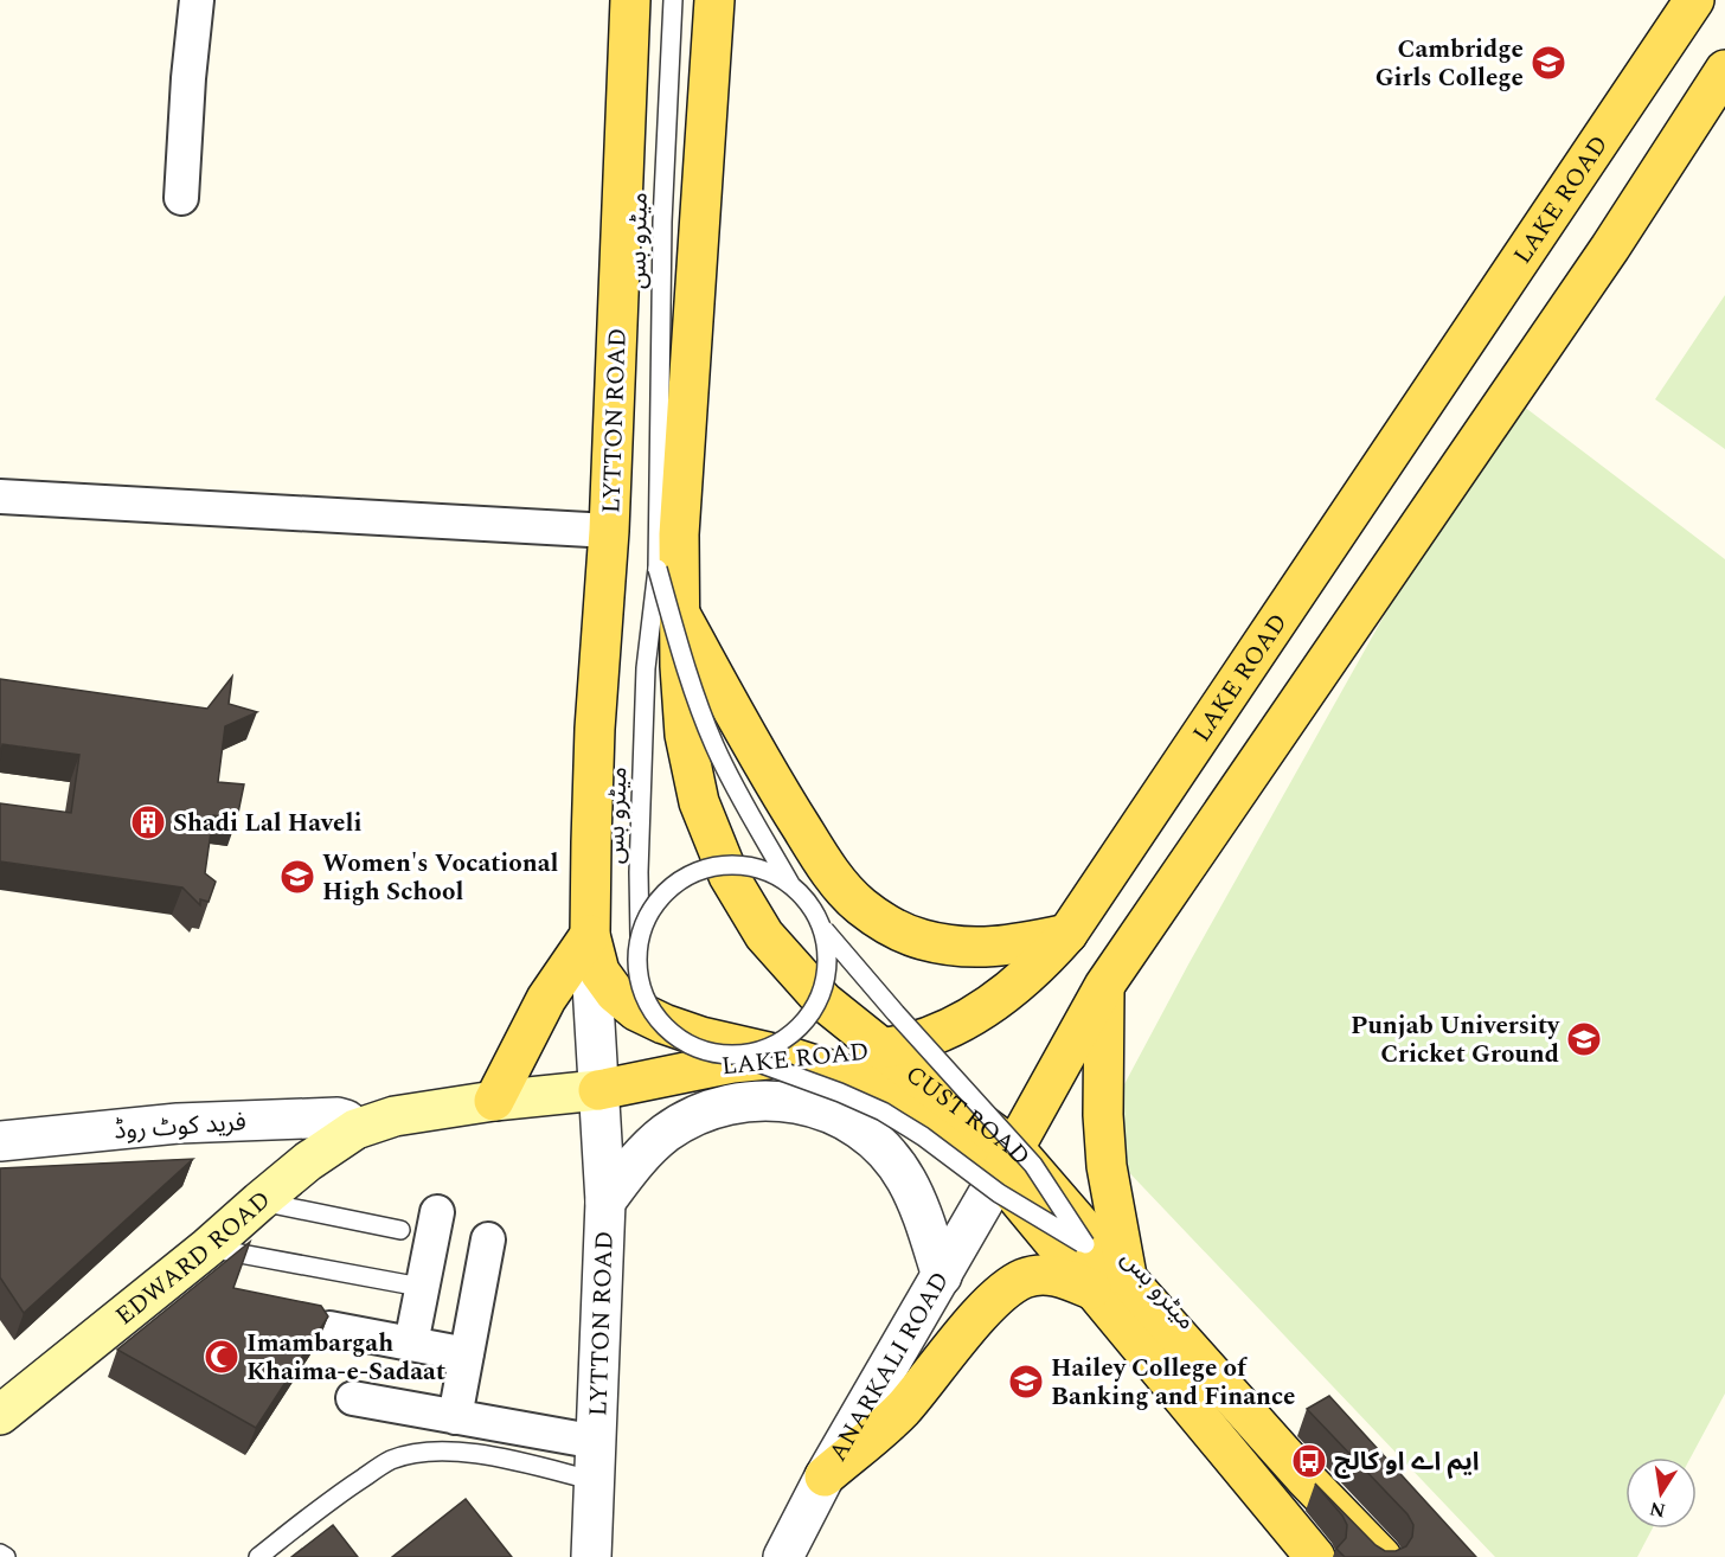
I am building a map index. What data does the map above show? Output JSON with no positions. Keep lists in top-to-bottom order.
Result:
{
  "streets": {
    "main road": [
      "LAKE ROAD",
      "LYTTON ROAD",
      "CUST ROAD",
      "EDWARD ROAD"
    ],
    "street": ["فرید کوٹ روڈ", "ANARKALI ROAD"],
    "lane": ["میٹرو بس"]
  },
  "crossings": [
    ["LAKE ROAD", "LYTTON ROAD"],
    ["LAKE ROAD", "CUST ROAD"],
    ["LAKE ROAD", "EDWARD ROAD"],
    ["LYTTON ROAD", "CUST ROAD"],
    ["LYTTON ROAD", "EDWARD ROAD"],
    ["CUST ROAD", "ANARKALI ROAD"],
    ["فرید کوٹ روڈ", "EDWARD ROAD"]
  ],
  "places": {
    "school or university": [
      "Cambridge Girls College",
      "Women's Vocational High School",
      "Punjab University Cricket Ground",
      "Hailey College of Banking and Finance"
    ],
    "building": ["Shadi Lal Haveli"],
    "mosque": ["Imambargah Khaima-e-Sadaat"],
    "bus stop": ["ایم اے او کالج"]
  },
  "north": "bottom"
}
